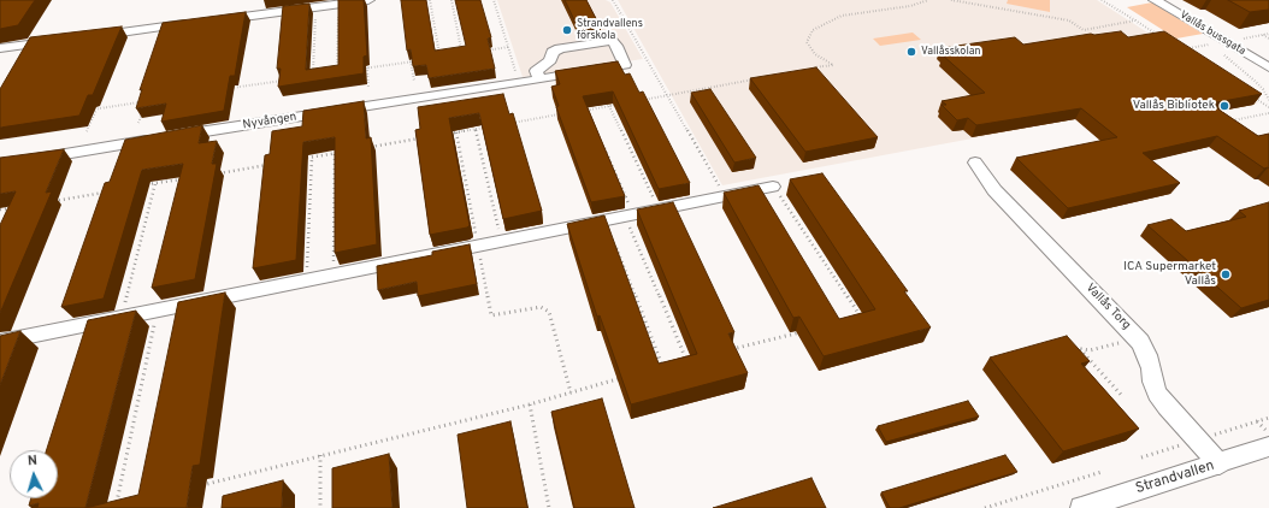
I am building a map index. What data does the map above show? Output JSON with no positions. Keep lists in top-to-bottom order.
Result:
{
  "streets": {
    "street": [
      "Vallås bussgata",
      "Nyvången",
      "Vallås Torg",
      "Strandvallen"
    ]
  },
  "crossings": [
    ["Vallås Torg", "Strandvallen"]
  ],
  "places": [
    "Strandvallens förskola",
    "Vallåsskolan",
    "Vallås Bibliotek",
    "ICA Supermarket Vallås"
  ],
  "north": "top"
}
